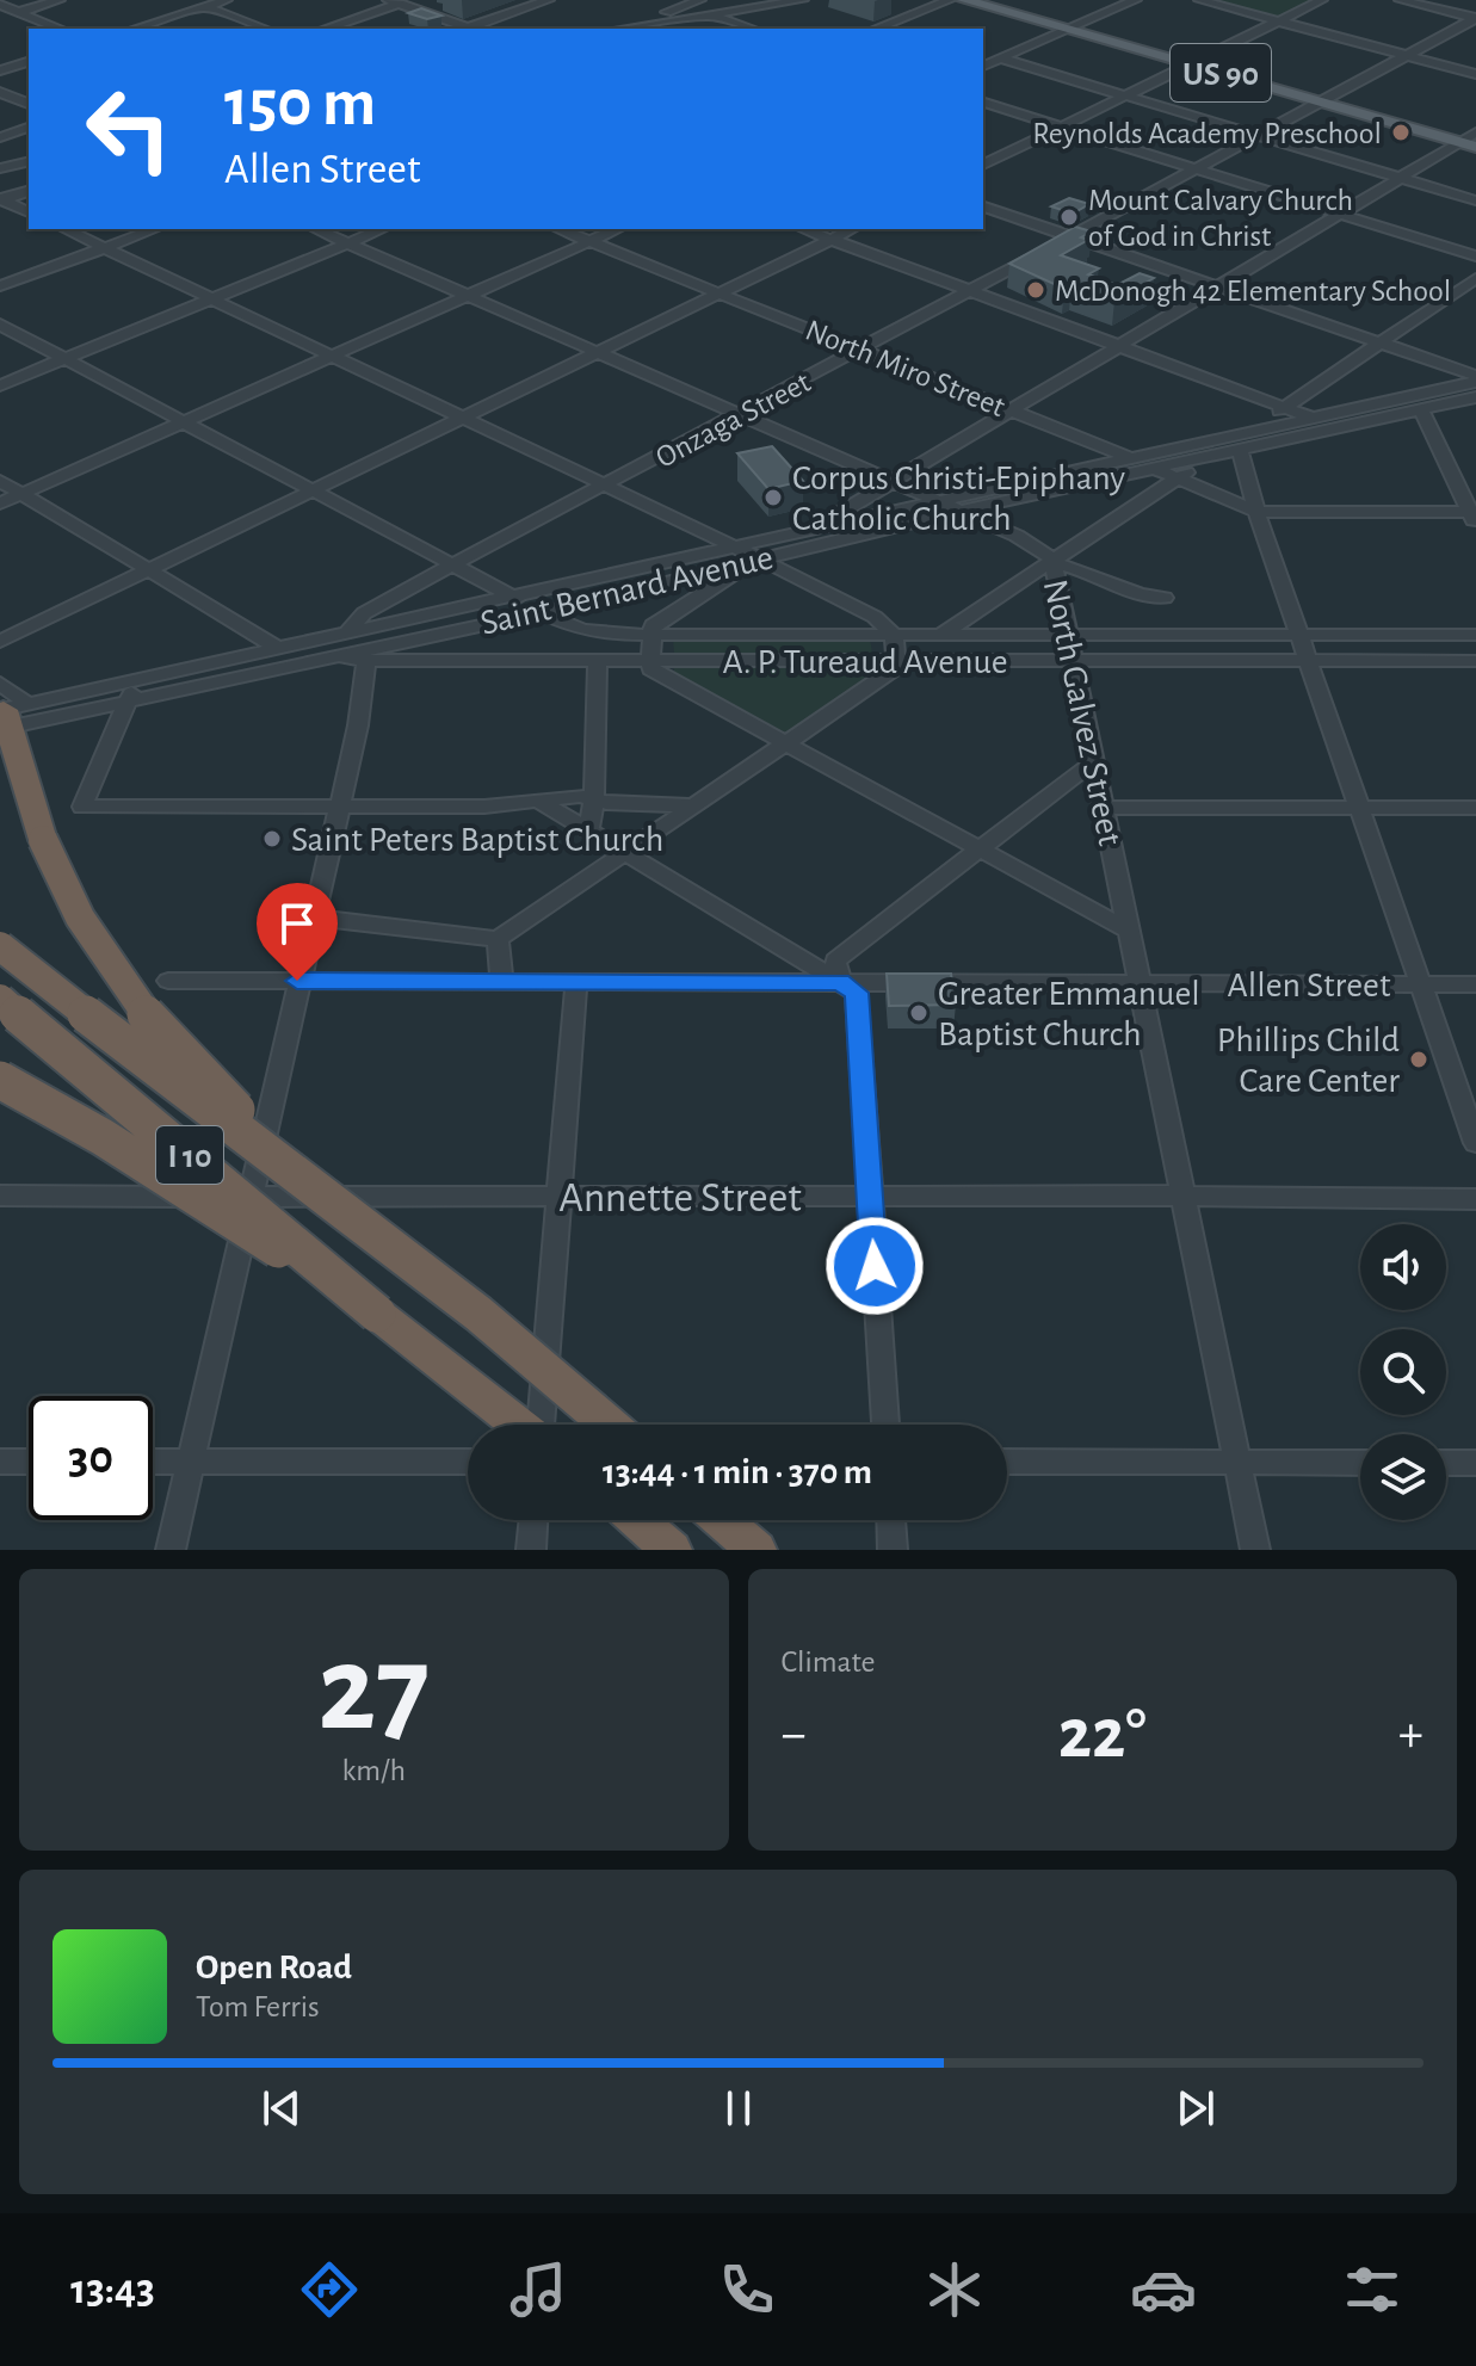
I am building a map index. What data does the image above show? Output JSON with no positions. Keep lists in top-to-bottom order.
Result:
{
  "streets": {
    "highway": ["I 10"],
    "main road": ["US 90"],
    "street": [
      "North Miro Street",
      "Onzaga Street",
      "Saint Bernard Avenue",
      "A. P. Tureaud Avenue",
      "North Galvez Street",
      "Allen Street",
      "Annette Street"
    ]
  },
  "crossings": [
    ["North Miro Street", "Onzaga Street"],
    ["North Miro Street", "Saint Bernard Avenue"],
    ["Onzaga Street", "Saint Bernard Avenue"],
    ["Onzaga Street", "A. P. Tureaud Avenue"],
    ["Onzaga Street", "North Galvez Street"],
    ["Saint Bernard Avenue", "A. P. Tureaud Avenue"],
    ["Saint Bernard Avenue", "North Galvez Street"],
    ["A. P. Tureaud Avenue", "North Galvez Street"],
    ["North Galvez Street", "Allen Street"],
    ["North Galvez Street", "Annette Street"]
  ],
  "places": [
    "Reynolds Academy Preschool",
    "Mount Calvary Church of God in Christ",
    "McDonogh 42 Elementary School",
    "Corpus Christi-Epiphany Catholic Church",
    "Saint Peters Baptist Church",
    "Greater Emmanuel Baptist Church",
    "Phillips Child Care Center"
  ],
  "page": {
    "turn": ["150 m", "Allen Street"],
    "limit": "30",
    "trip": "13:44 · 1 min · 370 m",
    "tile": [
      ["27", "km/h"],
      "Climate"
    ],
    "heat": ["−", "22°", "+"],
    "song": ["Open Road", "Tom Ferris"],
    "tabs": "13:43"
  }
}
